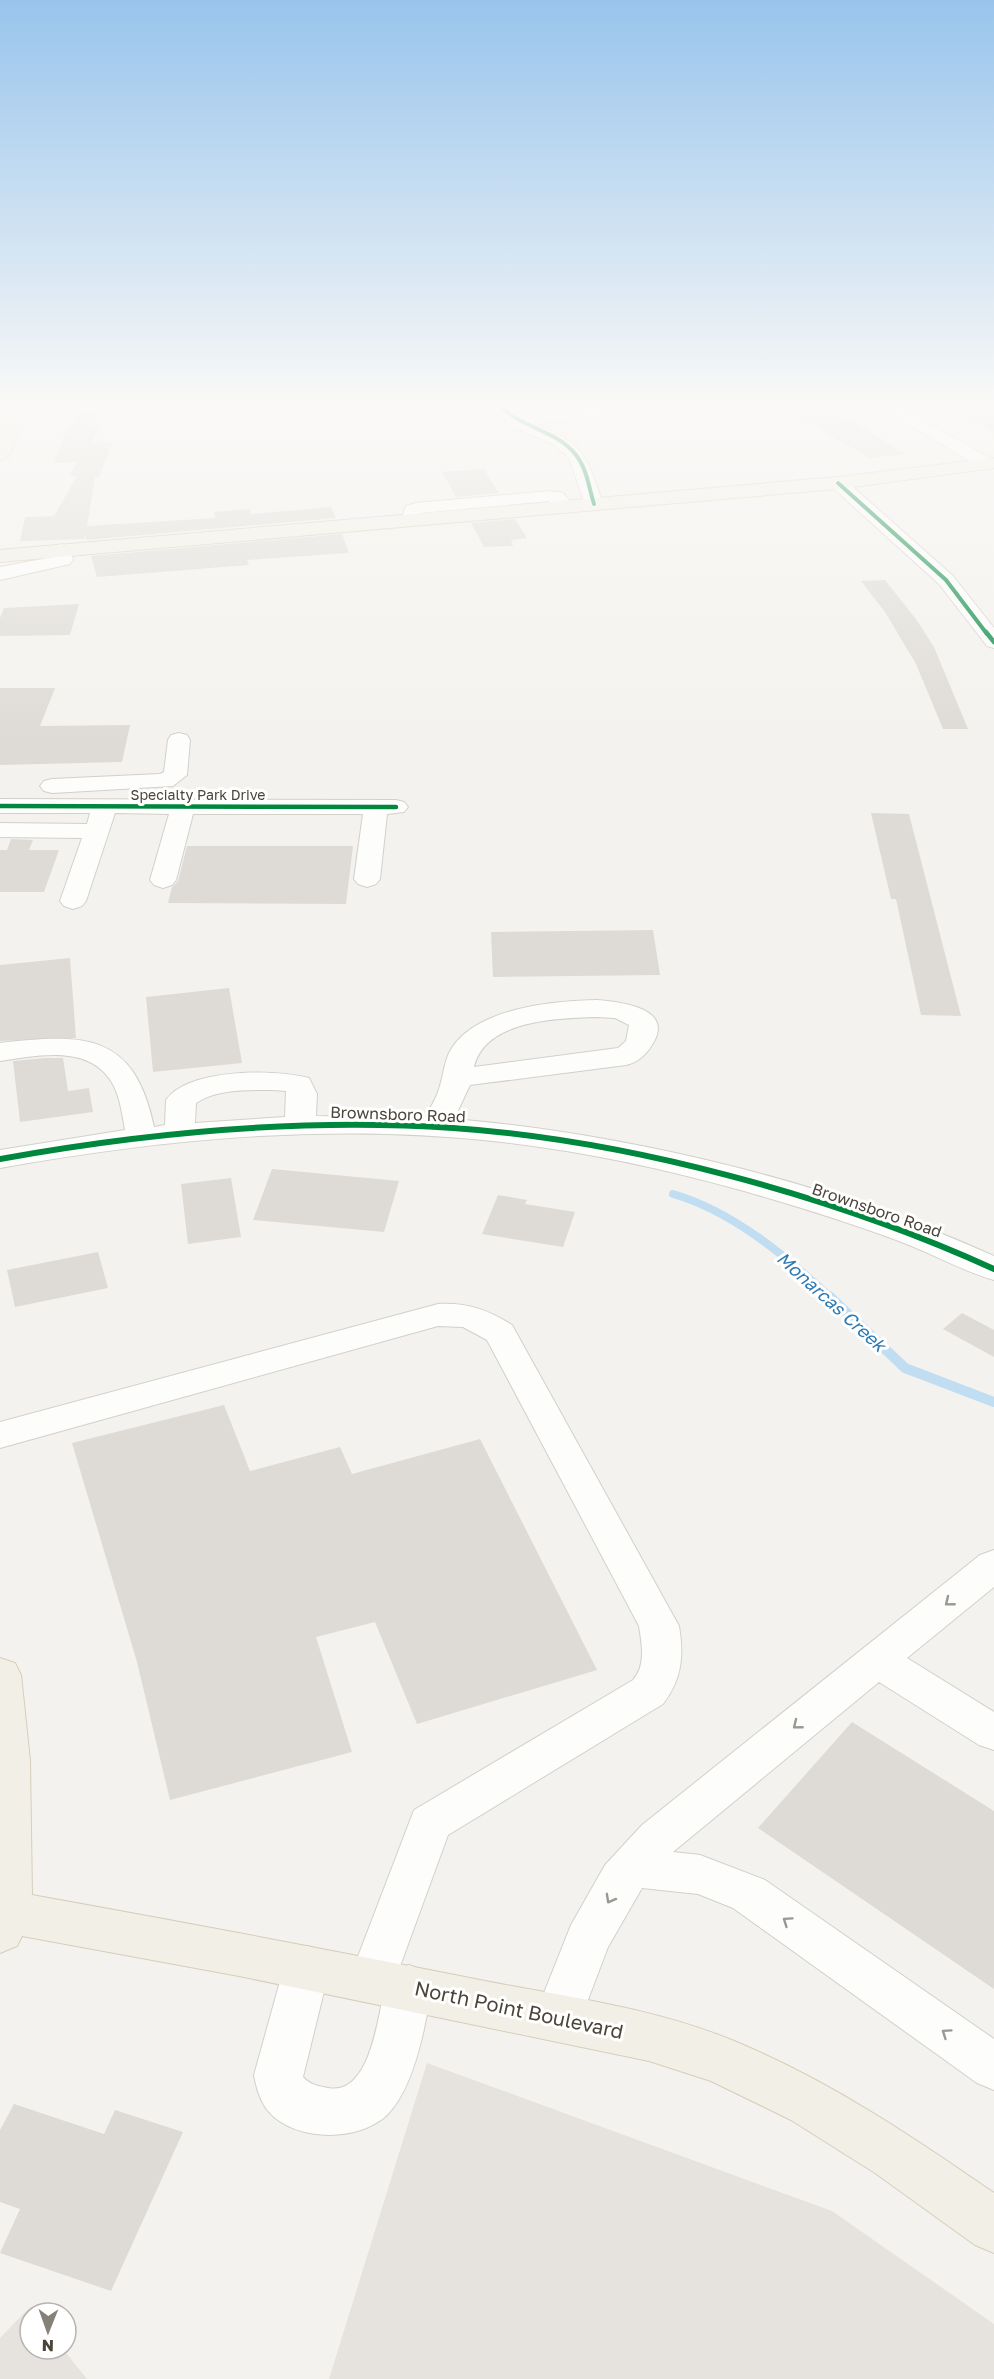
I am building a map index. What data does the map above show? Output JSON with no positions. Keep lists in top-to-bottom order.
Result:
{
  "streets": {
    "main road": ["North Point Boulevard"],
    "street": ["Specialty Park Drive", "Brownsboro Road"]
  },
  "water": ["Monarcas Creek"],
  "north": "bottom"
}
